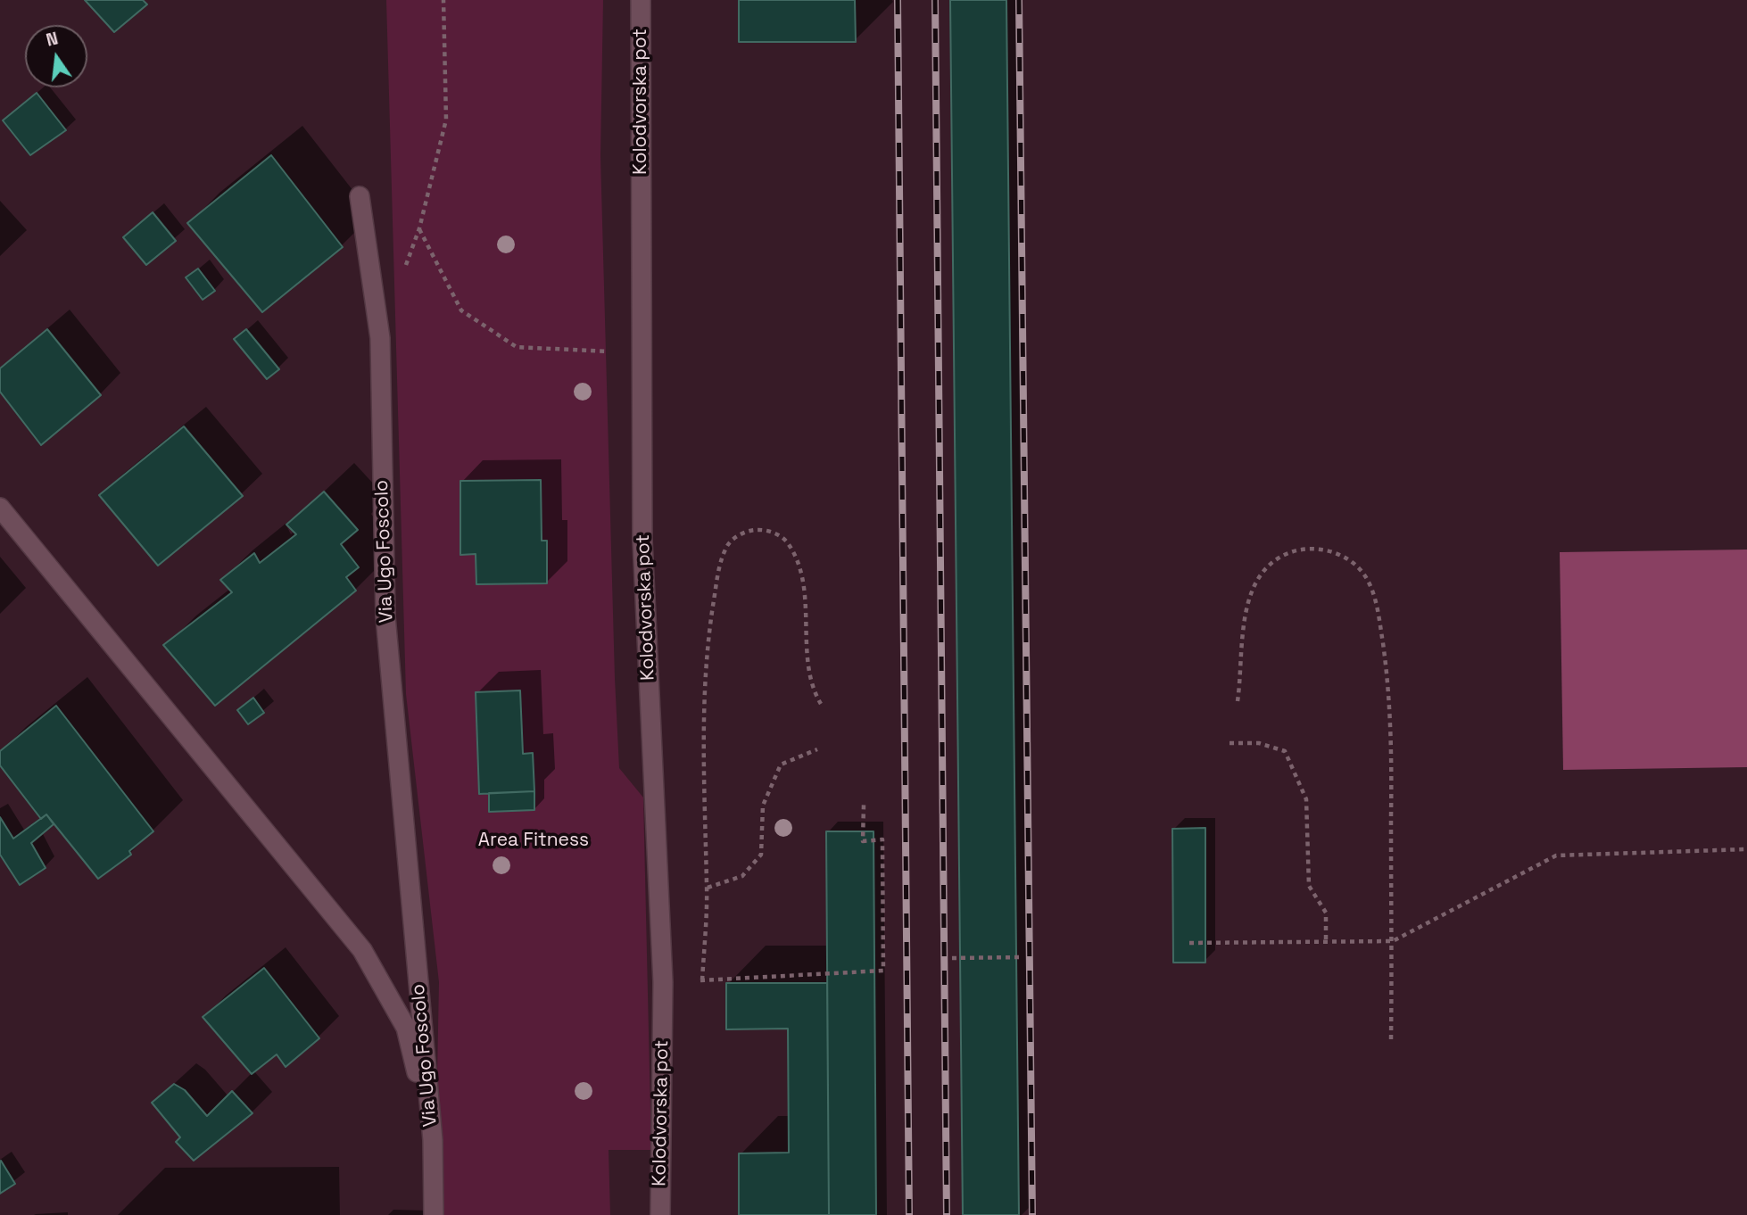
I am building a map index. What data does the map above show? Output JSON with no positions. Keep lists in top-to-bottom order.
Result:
{
  "streets": {
    "street": ["Kolodvorska pot", "Via Ugo Foscolo"]
  },
  "parks": ["Area Fitness"],
  "north": "top"
}
